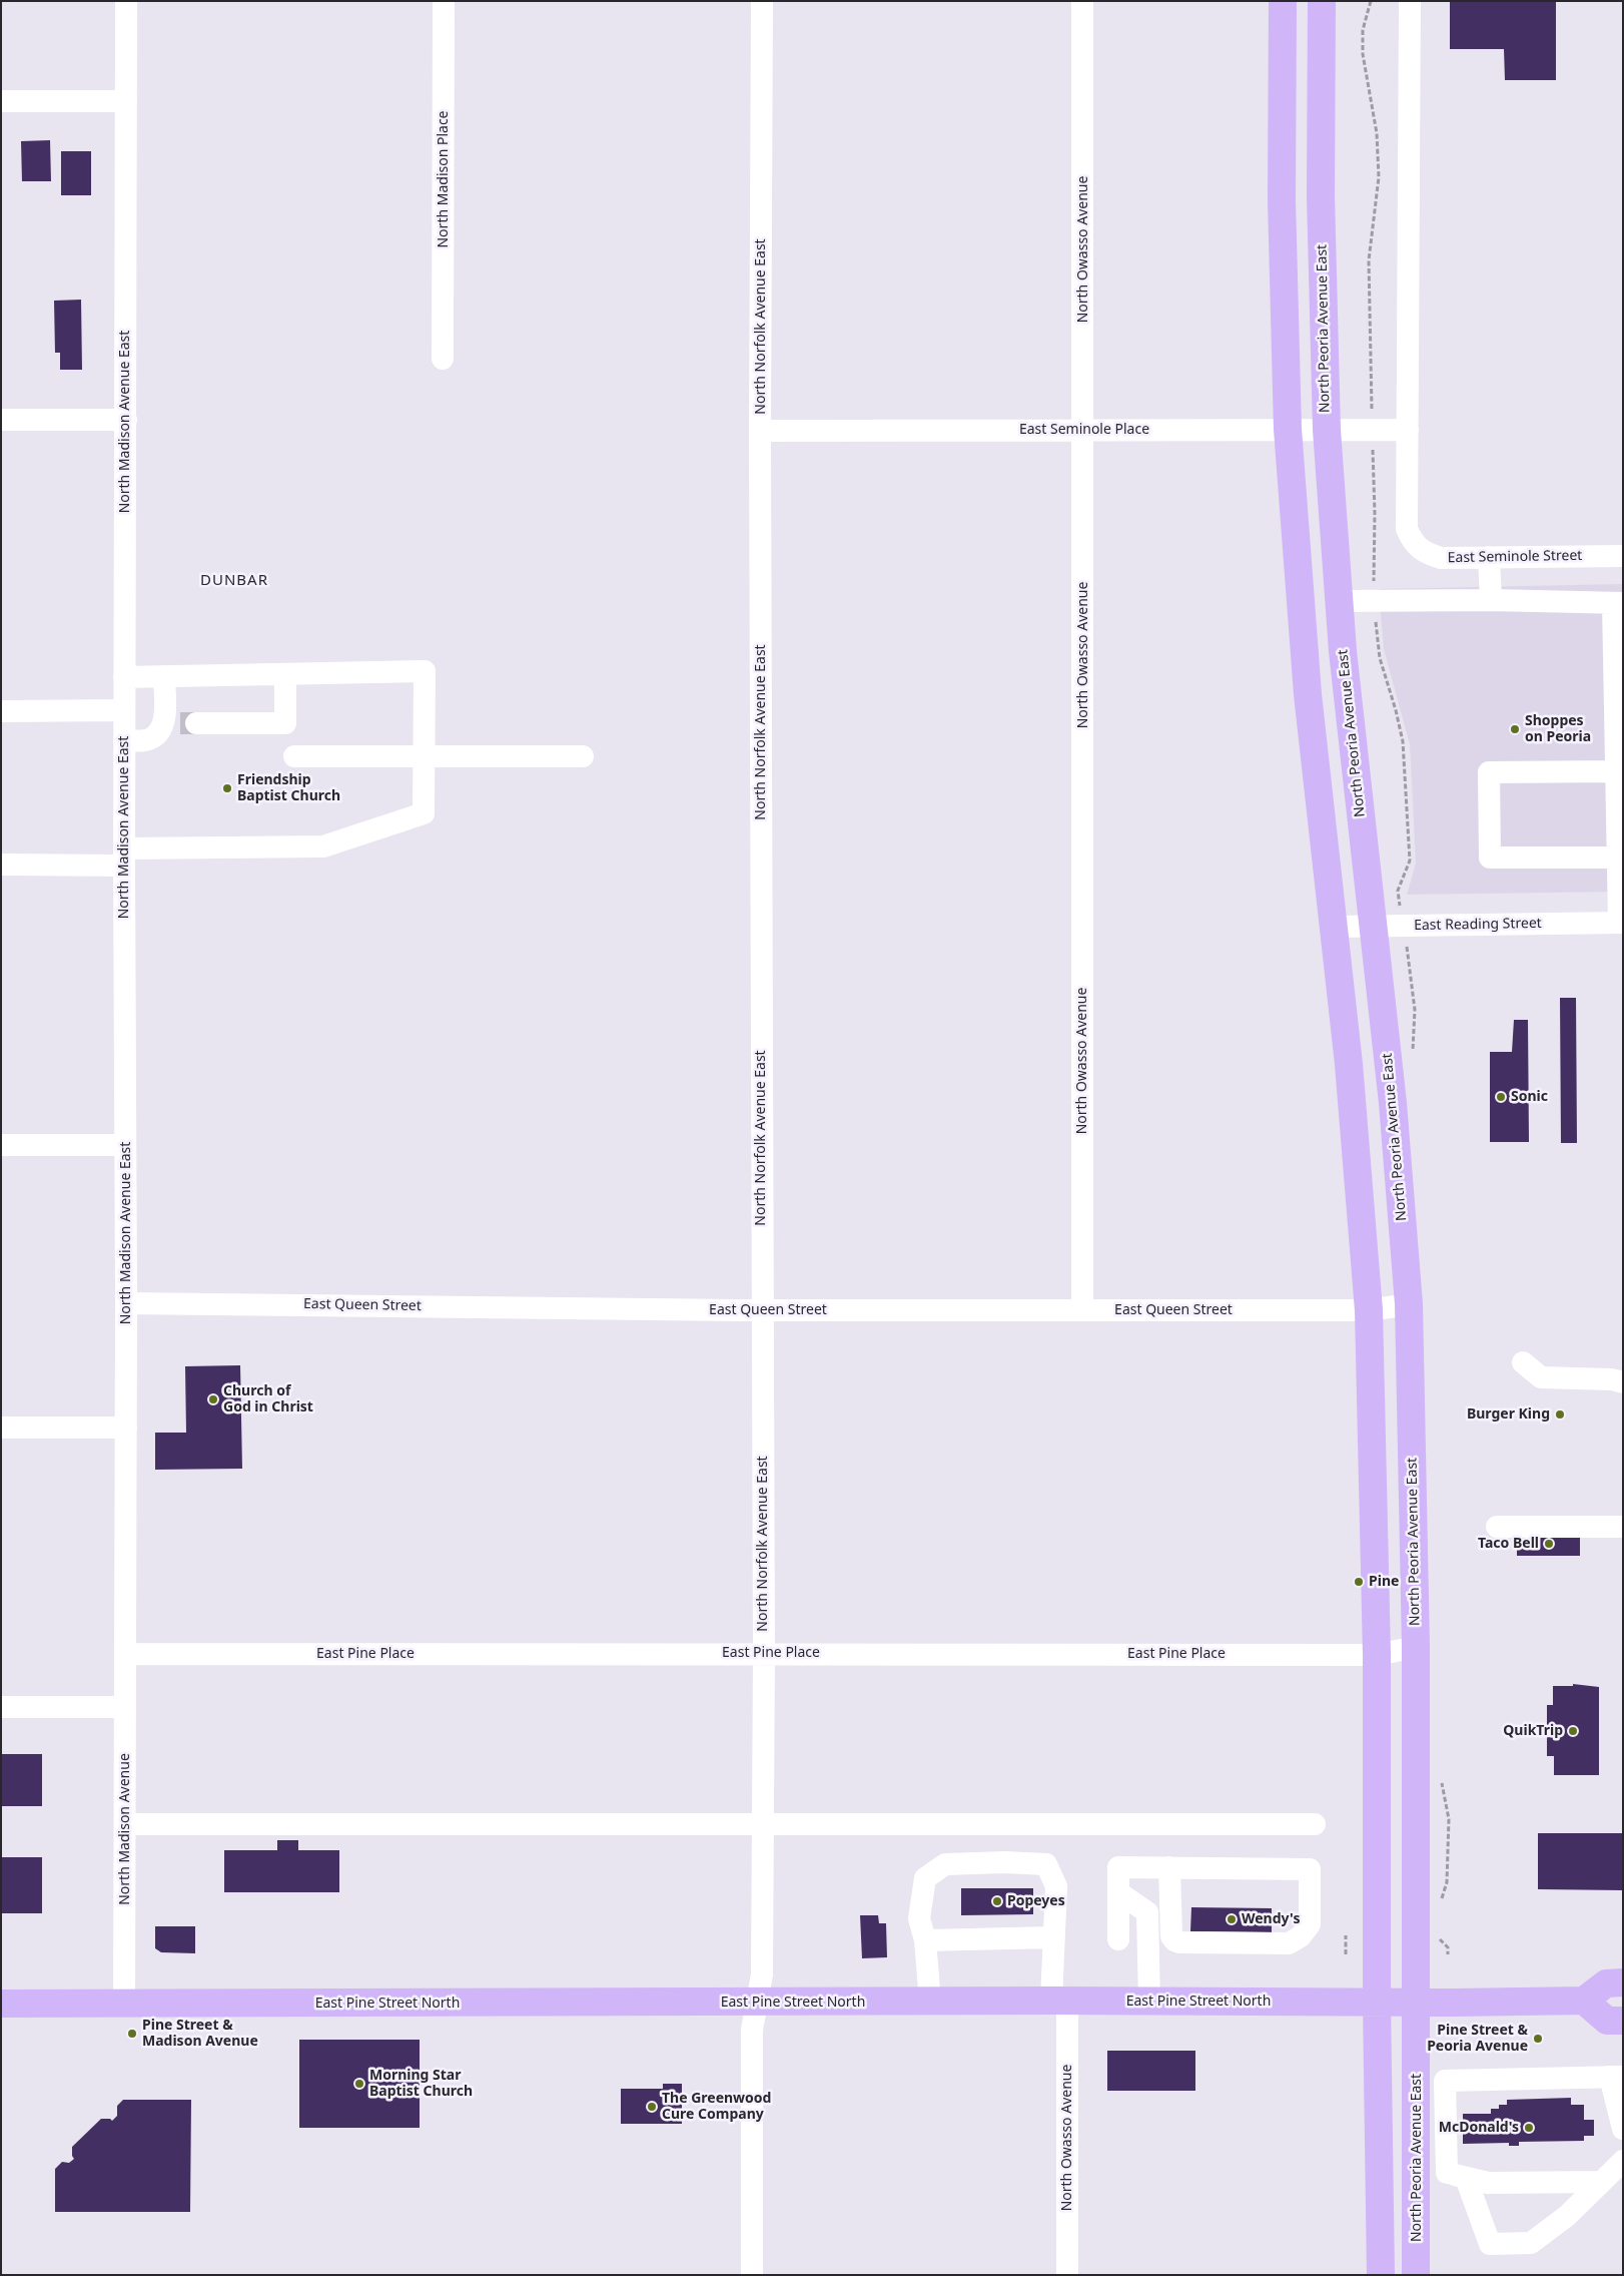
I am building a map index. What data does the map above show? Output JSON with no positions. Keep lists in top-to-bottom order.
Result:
{
  "streets": {
    "main road": ["North Peoria Avenue East", "East Pine Street North"],
    "street": [
      "North Madison Place",
      "North Owasso Avenue",
      "North Norfolk Avenue East",
      "North Madison Avenue East",
      "East Seminole Place",
      "East Seminole Street",
      "East Reading Street",
      "East Queen Street",
      "East Pine Place",
      "North Madison Avenue"
    ]
  },
  "crossings": [
    ["North Owasso Avenue", "East Seminole Place"],
    ["North Owasso Avenue", "East Queen Street"],
    ["North Owasso Avenue", "East Pine Street North"],
    ["North Norfolk Avenue East", "East Seminole Place"],
    ["North Norfolk Avenue East", "East Queen Street"],
    ["North Norfolk Avenue East", "East Pine Place"],
    ["North Norfolk Avenue East", "East Pine Street North"],
    ["North Peoria Avenue East", "East Seminole Place"],
    ["North Peoria Avenue East", "East Reading Street"],
    ["North Peoria Avenue East", "East Queen Street"],
    ["North Peoria Avenue East", "East Pine Place"],
    ["North Peoria Avenue East", "East Pine Street North"],
    ["North Madison Avenue East", "East Queen Street"],
    ["North Madison Avenue East", "East Pine Place"],
    ["North Madison Avenue East", "North Madison Avenue"],
    ["East Seminole Place", "East Seminole Street"],
    ["East Pine Place", "North Madison Avenue"],
    ["North Madison Avenue", "East Pine Street North"]
  ],
  "districts": ["DUNBAR"],
  "places": [
    "Shoppes on Peoria",
    "Friendship Baptist Church",
    "Sonic",
    "Church of God in Christ",
    "Burger King",
    "Taco Bell",
    "Pine",
    "QuikTrip",
    "Popeyes",
    "Wendy's",
    "Pine Street & Madison Avenue",
    "Pine Street & Peoria Avenue",
    "Morning Star Baptist Church",
    "The Greenwood Cure Company",
    "McDonald's"
  ]
}
